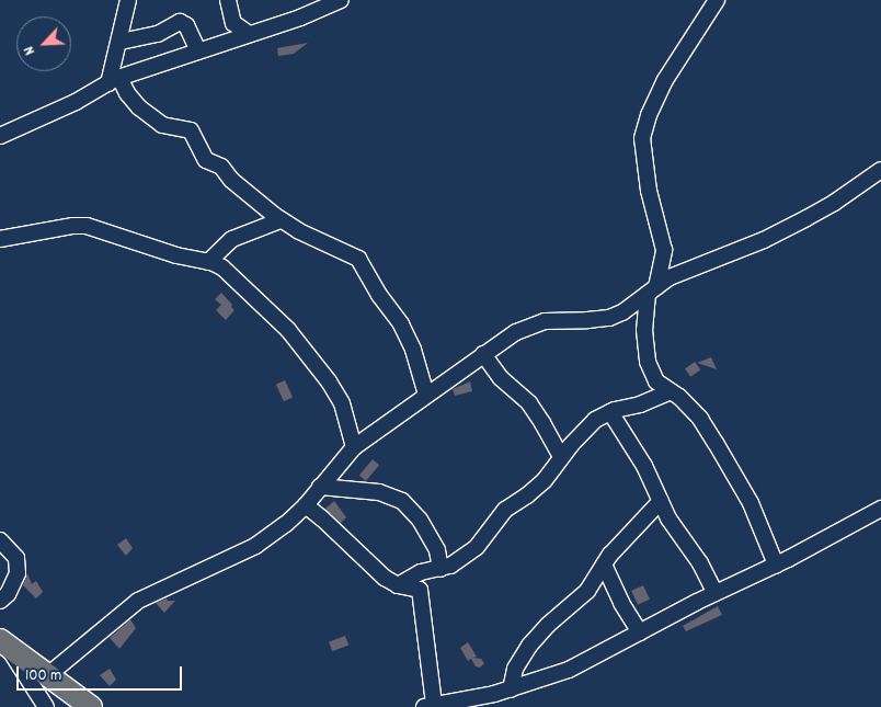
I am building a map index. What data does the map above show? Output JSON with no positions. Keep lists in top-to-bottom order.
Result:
{
  "scale_bar": "100 m",
  "north": "bottom left"
}
